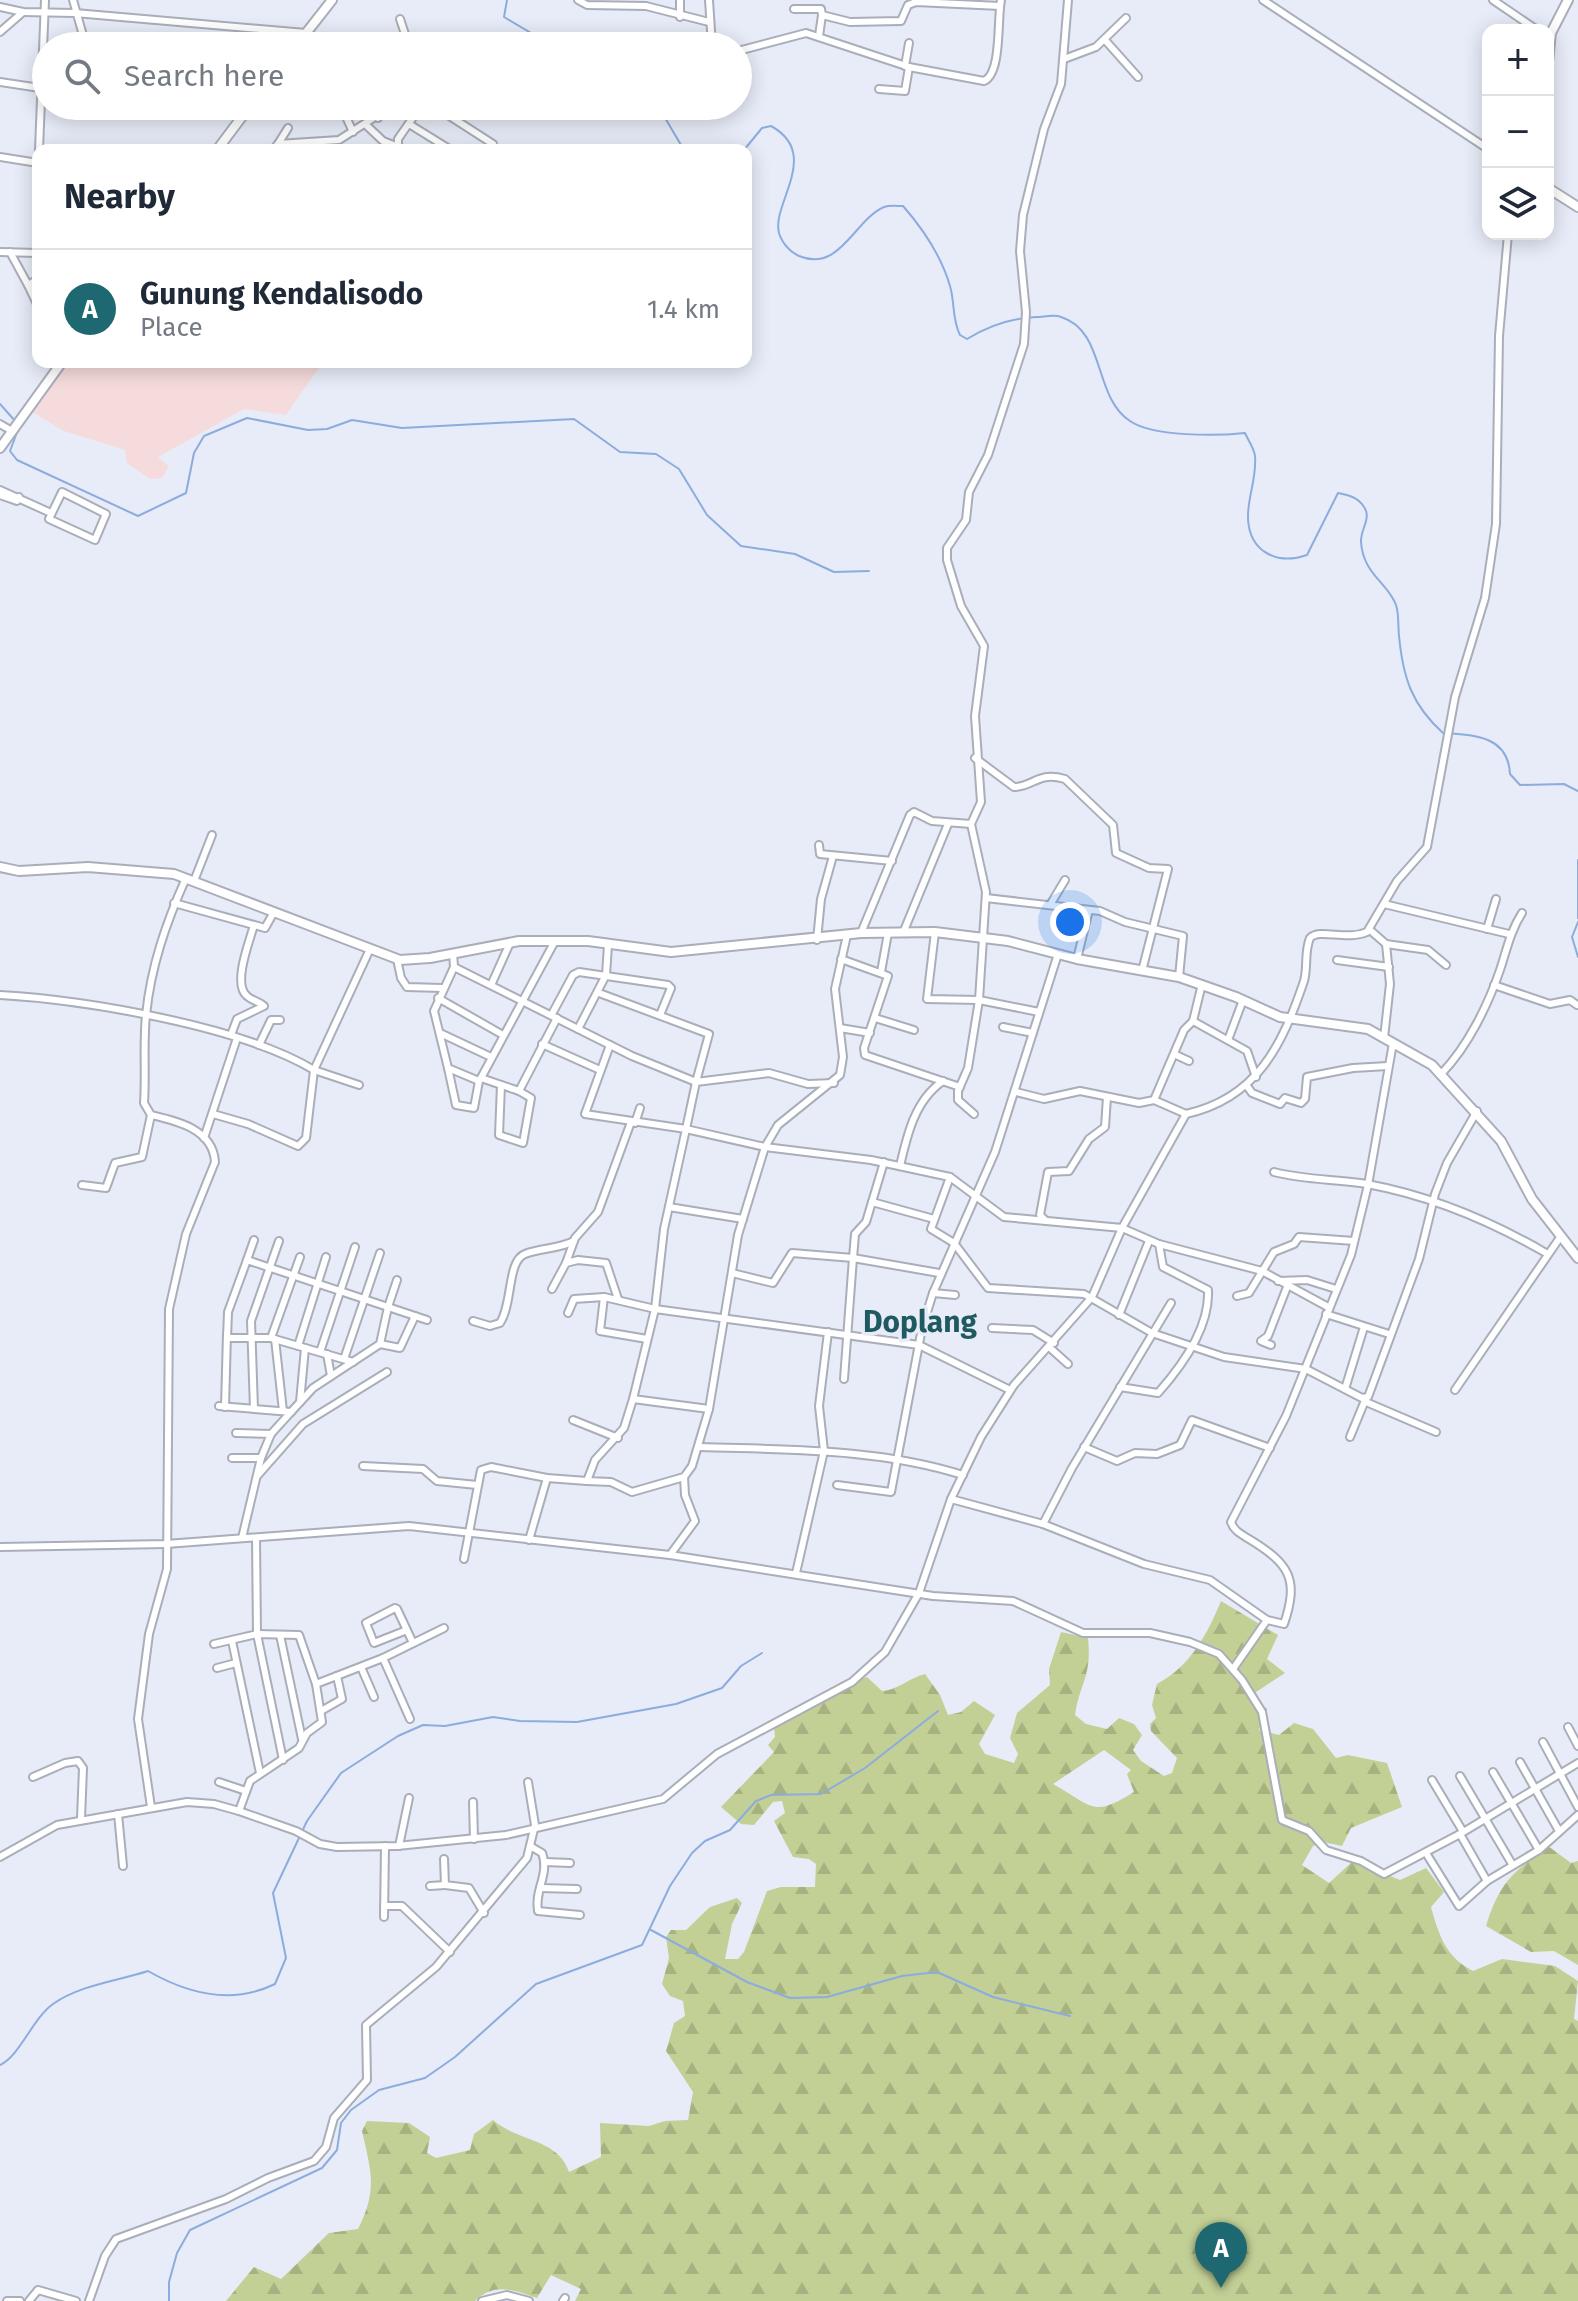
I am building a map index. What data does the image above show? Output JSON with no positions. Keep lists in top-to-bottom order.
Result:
{
  "districts": ["Doplang"],
  "page": {
    "map_buttons": ["+", "−"],
    "search": "Search here",
    "heading": "Nearby",
    "list": [
      {
        "mark": "A",
        "name": "Gunung Kendalisodo",
        "note": "Place",
        "value": "1.4 km"
      }
    ],
    "pins": "A"
  }
}
